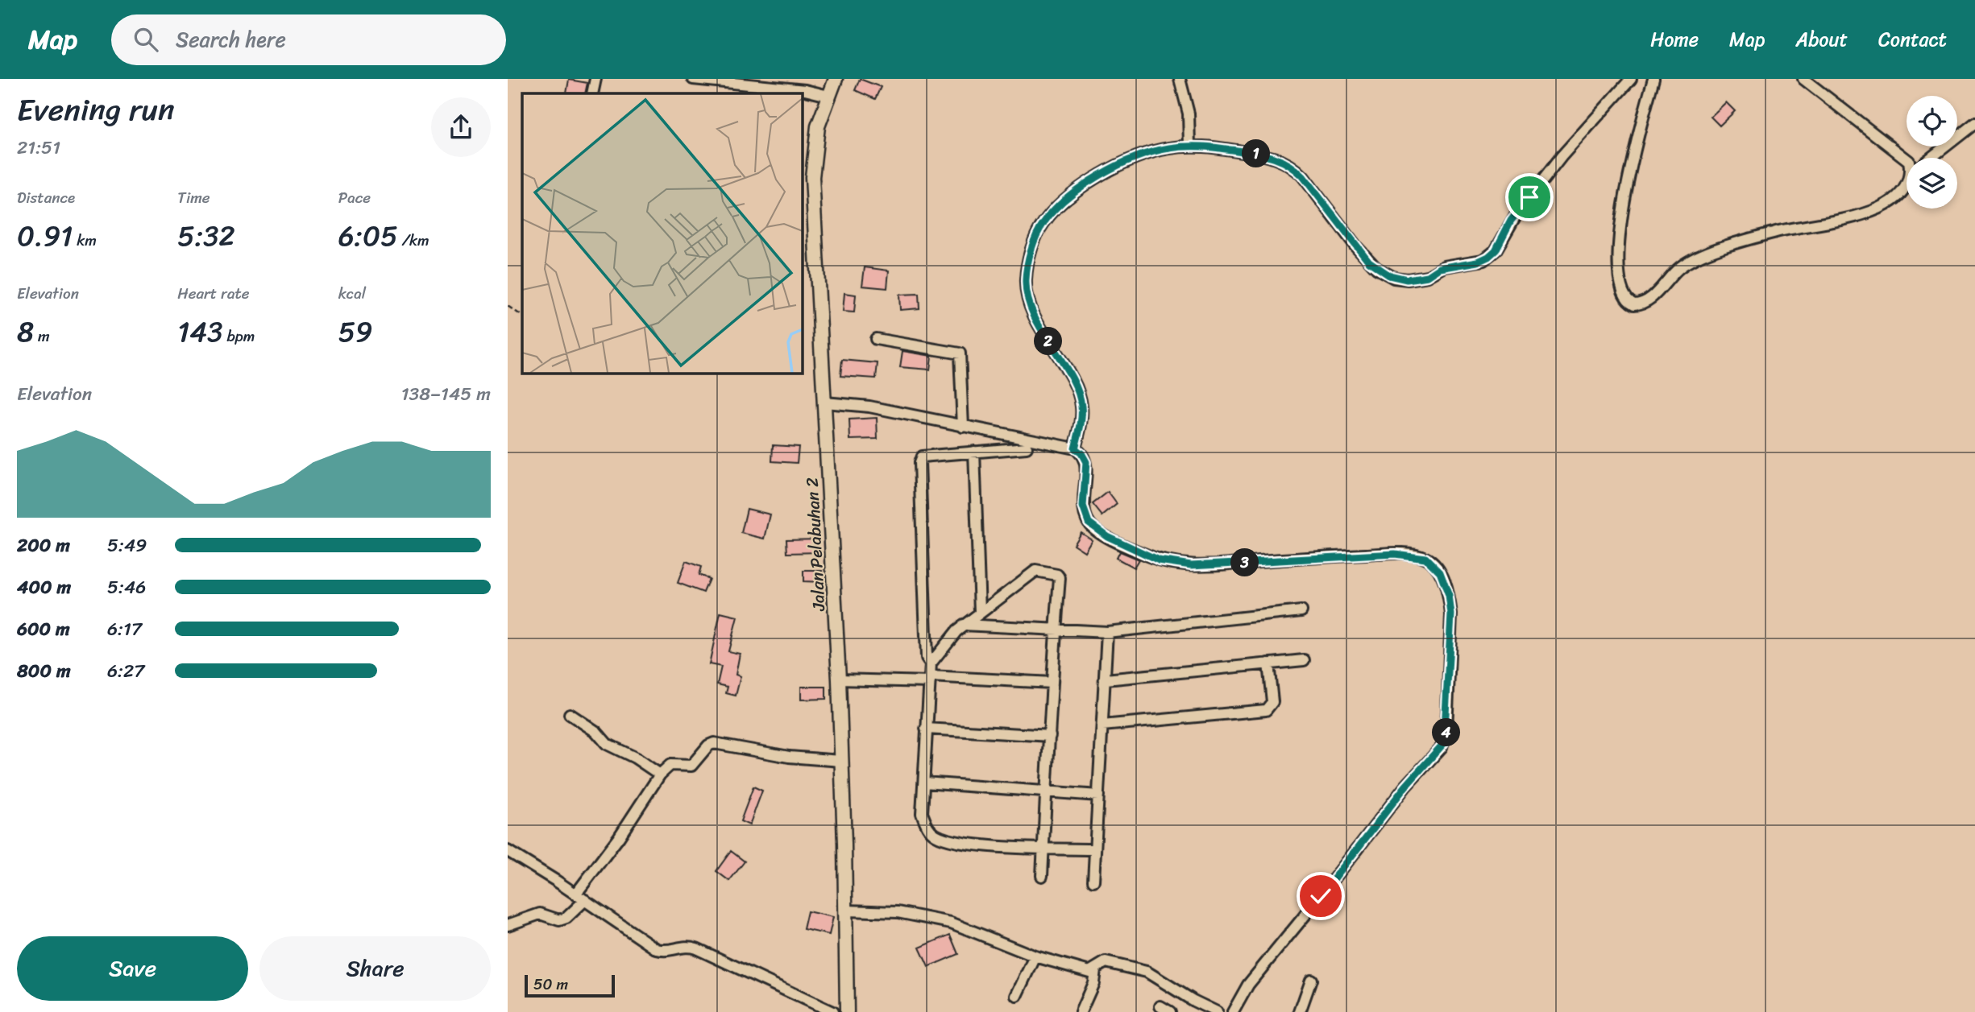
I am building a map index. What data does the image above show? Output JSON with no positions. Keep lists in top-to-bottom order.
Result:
{
  "streets": {
    "main road": ["Jalan Pelabuhan 2"]
  },
  "scale_bar": "50 m",
  "page": {
    "header": "Map",
    "search": "Search here",
    "nav": [
      "Home",
      "Map",
      "About",
      "Contact"
    ],
    "heading": ["Evening run", "21:51"],
    "pins": [
      "1",
      "2",
      "3",
      "4"
    ],
    "stats": [
      ["Distance", "0.91 km"],
      ["Time", "5:32"],
      ["Pace", "6:05 /km"],
      ["Elevation", "8 m"],
      ["Heart rate", "143 bpm"],
      ["kcal", "59"]
    ],
    "chart": ["Elevation", "138–145 m"],
    "list": [
      {
        "name": "200 m",
        "note": "5:49"
      },
      {
        "name": "400 m",
        "note": "5:46"
      },
      {
        "name": "600 m",
        "note": "6:17"
      },
      {
        "name": "800 m",
        "note": "6:27"
      }
    ],
    "buttons": ["Save", "Share"],
    "scale": "50 m"
  }
}
